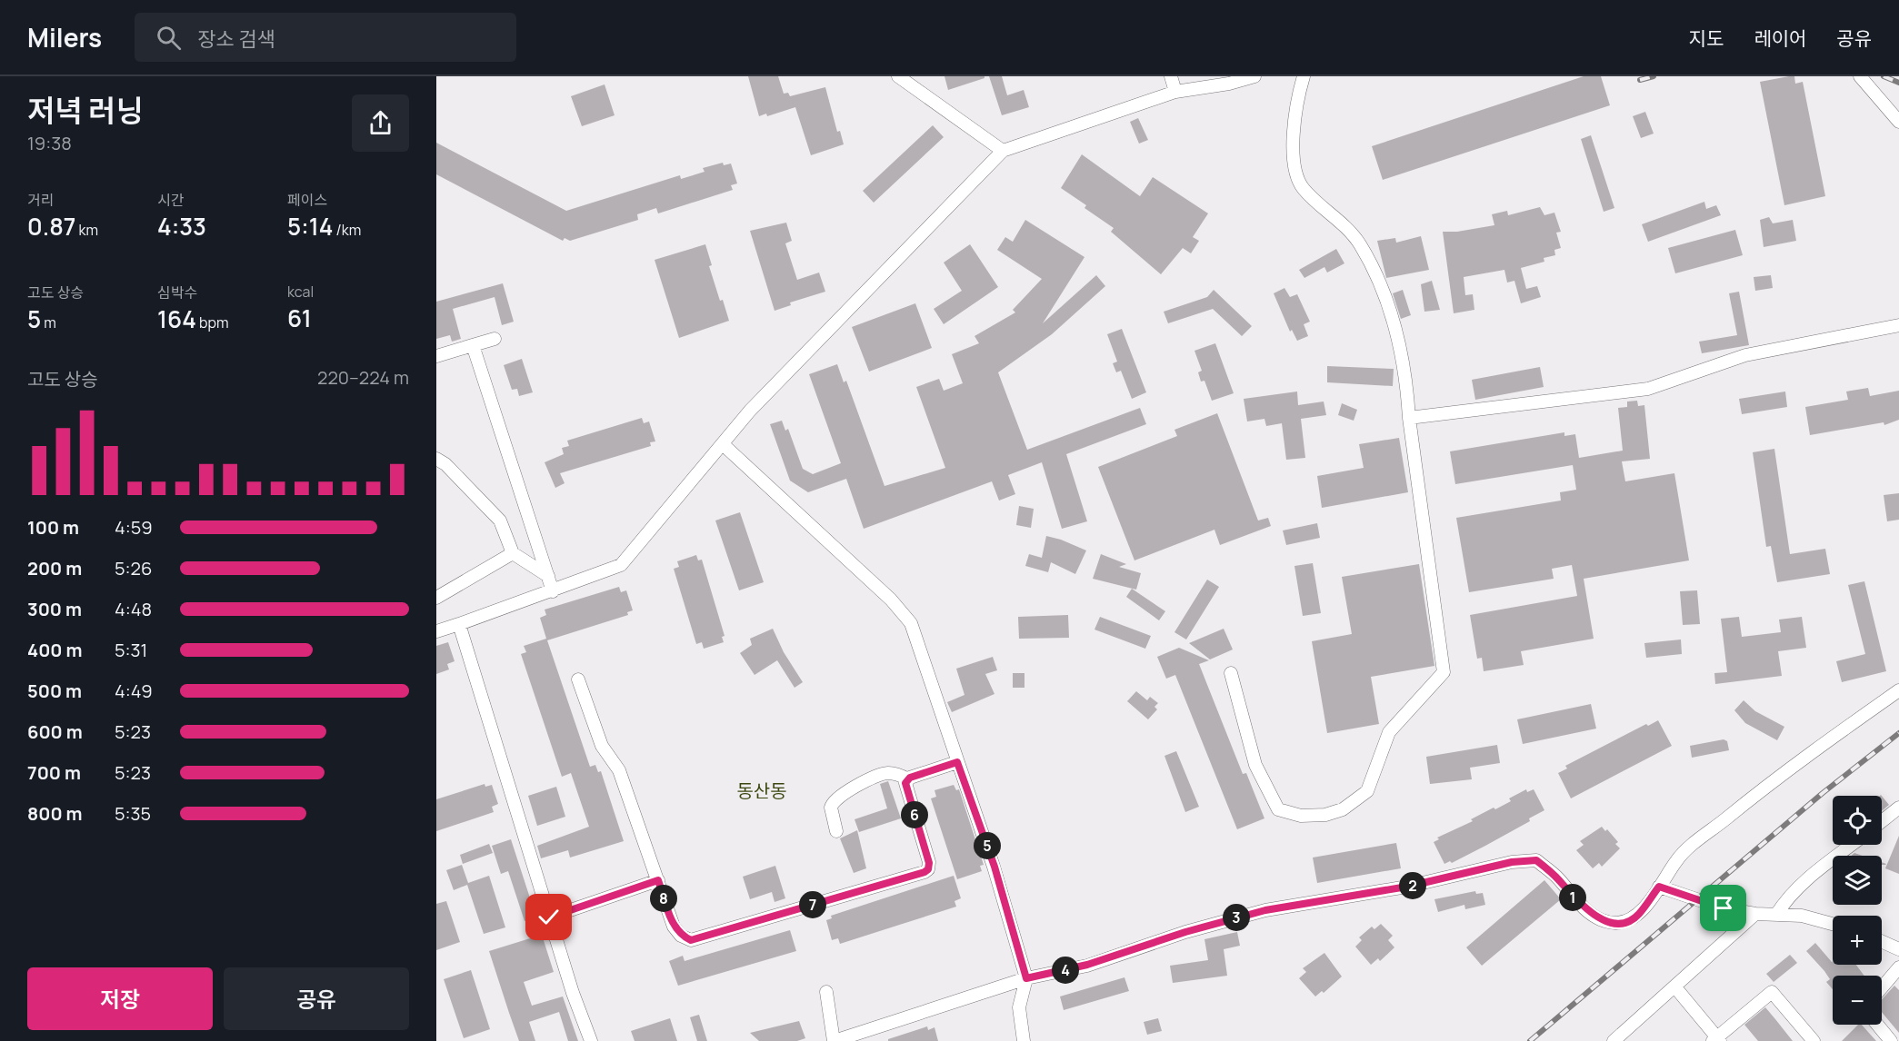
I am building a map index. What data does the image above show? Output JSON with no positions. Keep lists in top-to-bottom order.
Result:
{
  "districts": ["동산동"],
  "page": {
    "header": "Milers",
    "search": "장소 검색",
    "nav": ["지도", "레이어", "공유"],
    "heading": ["저녁 러닝", "19:38"],
    "stats": [
      ["거리", "0.87 km"],
      ["시간", "4:33"],
      ["페이스", "5:14 /km"],
      ["고도 상승", "5 m"],
      ["심박수", "164 bpm"],
      ["kcal", "61"]
    ],
    "chart": ["고도 상승", "220–224 m"],
    "list": [
      {
        "name": "100 m",
        "note": "4:59"
      },
      {
        "name": "200 m",
        "note": "5:26"
      },
      {
        "name": "300 m",
        "note": "4:48"
      },
      {
        "name": "400 m",
        "note": "5:31"
      },
      {
        "name": "500 m",
        "note": "4:49"
      },
      {
        "name": "600 m",
        "note": "5:23"
      },
      {
        "name": "700 m",
        "note": "5:23"
      },
      {
        "name": "800 m",
        "note": "5:35"
      }
    ],
    "map_buttons": ["+", "−"],
    "pins": [
      "6",
      "5",
      "2",
      "1",
      "8",
      "7",
      "3",
      "4"
    ],
    "buttons": ["저장", "공유"]
  }
}
